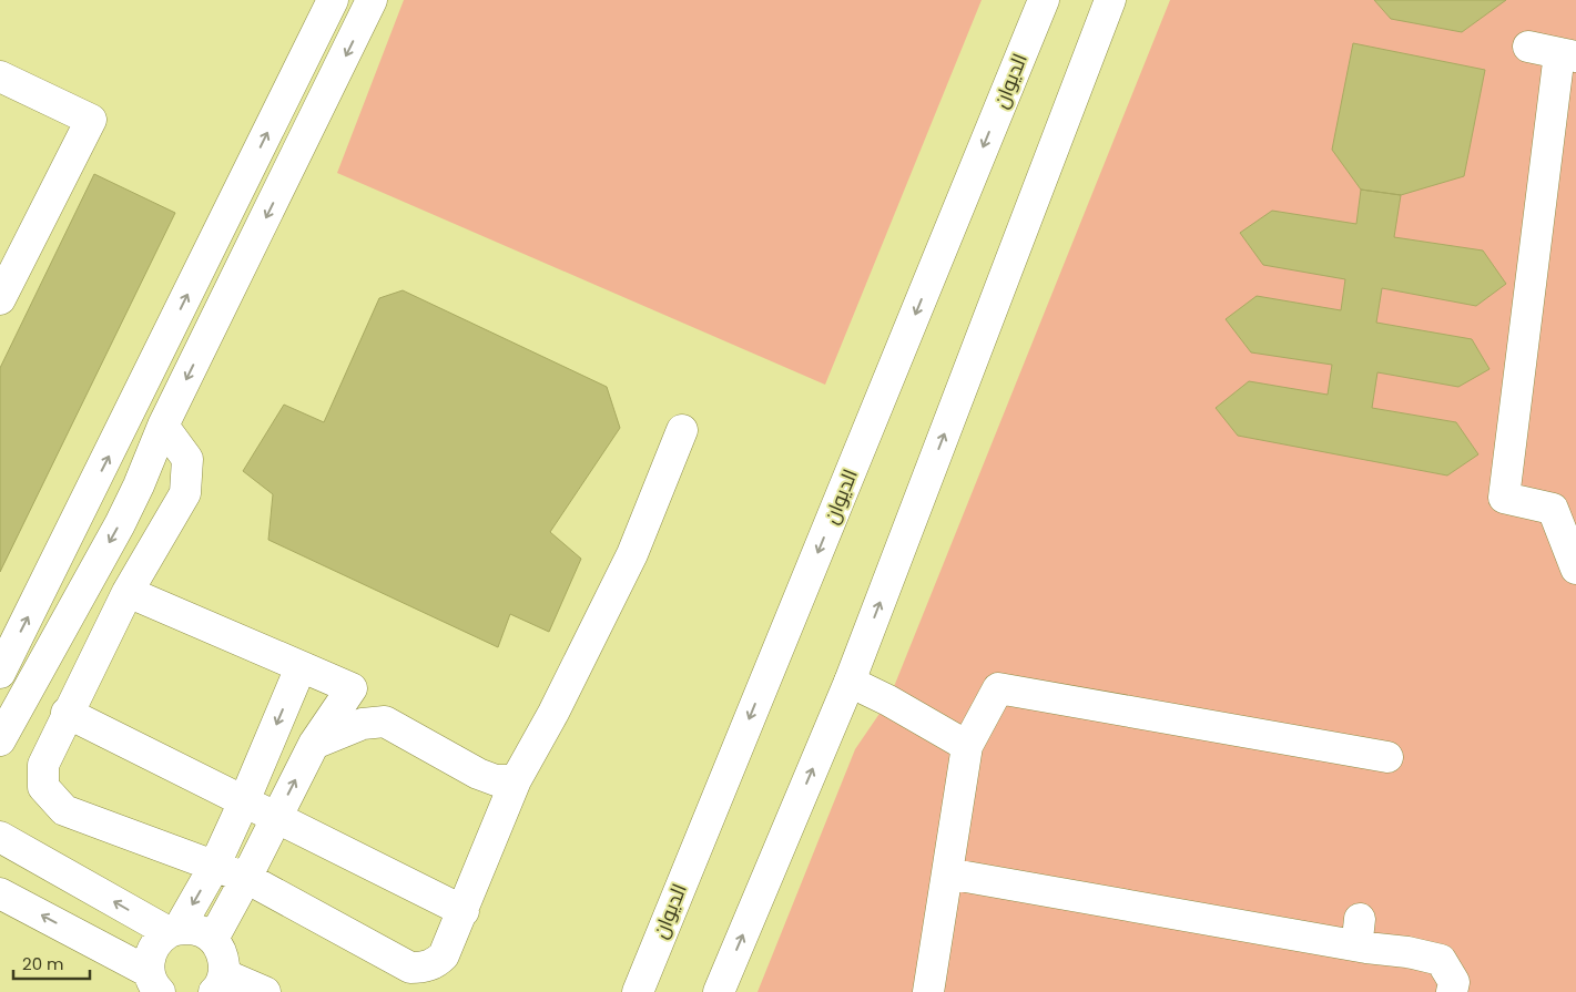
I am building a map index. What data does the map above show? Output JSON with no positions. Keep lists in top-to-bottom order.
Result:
{
  "streets": {
    "street": ["الديوان"]
  },
  "scale_bar": "20 m"
}
